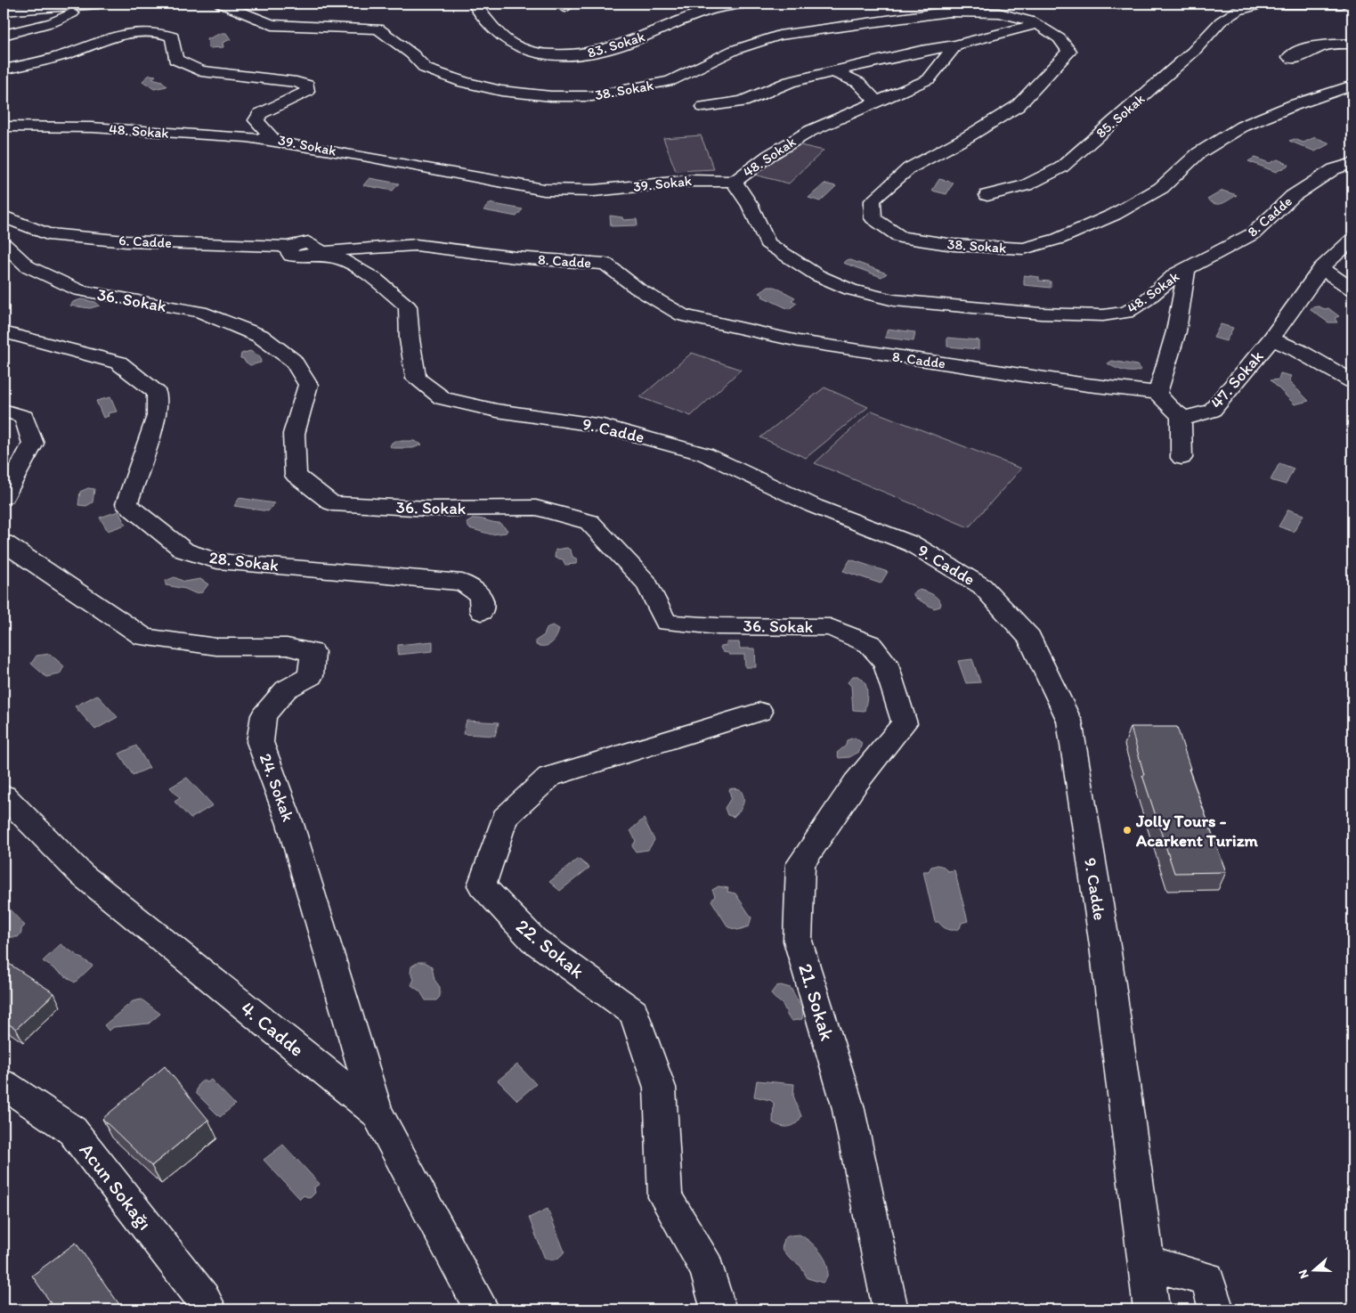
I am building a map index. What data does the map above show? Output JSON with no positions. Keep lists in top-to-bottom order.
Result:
{
  "streets": {
    "street": [
      "83. Sokak",
      "38. Sokak",
      "85. Sokak",
      "48. Sokak",
      "39. Sokak",
      "8. Cadde",
      "6. Cadde",
      "36. Sokak",
      "47. Sokak",
      "9. Cadde",
      "28. Sokak",
      "24. Sokak",
      "22. Sokak",
      "21. Sokak",
      "4. Cadde",
      "Acun Sokağı"
    ]
  },
  "crossings": [
    ["48. Sokak", "39. Sokak"],
    ["48. Sokak", "8. Cadde"],
    ["8. Cadde", "6. Cadde"],
    ["8. Cadde", "9. Cadde"],
    ["6. Cadde", "9. Cadde"],
    ["36. Sokak", "21. Sokak"],
    ["24. Sokak", "4. Cadde"]
  ],
  "places": ["Jolly Tours - Acarkent Turizm"],
  "north": "left"
}
